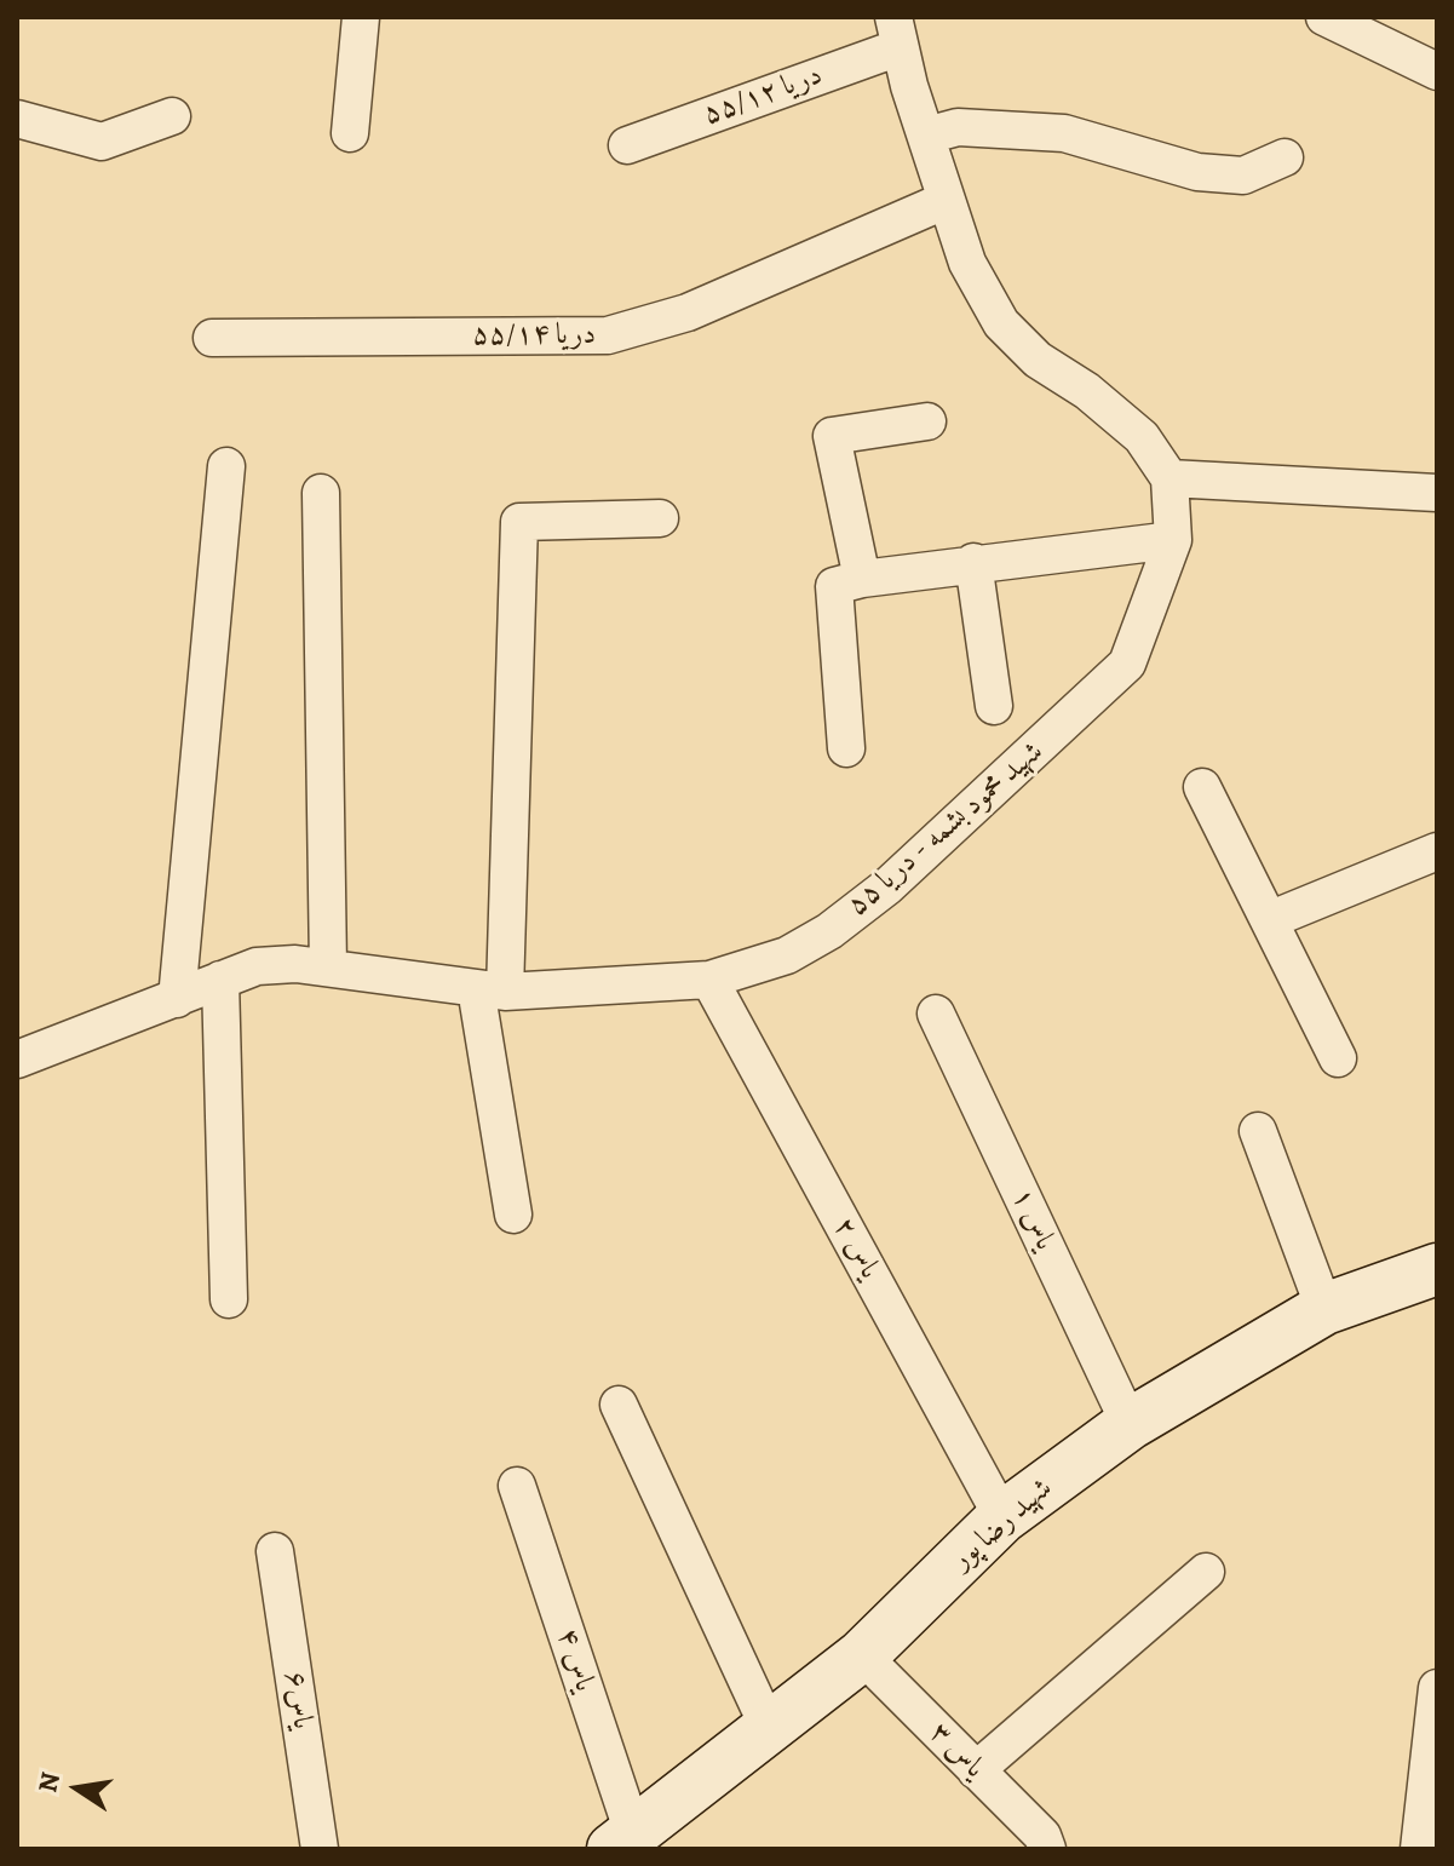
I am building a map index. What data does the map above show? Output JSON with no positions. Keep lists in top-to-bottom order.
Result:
{
  "streets": {
    "street": [
      "دریا ۵۵/۱۲",
      "دریا ۵۵/۱۴",
      "شهید محمود بشمه - دریا ۵۵",
      "یاس ۱",
      "یاس ۲",
      "شهید رضا پور",
      "یاس ۴",
      "یاس۶",
      "یاس ۳"
    ]
  },
  "crossings": [
    ["شهید محمود بشمه - دریا ۵۵", "یاس ۲"],
    ["یاس ۱", "شهید رضا پور"],
    ["یاس ۲", "شهید رضا پور"],
    ["شهید رضا پور", "یاس ۴"],
    ["شهید رضا پور", "یاس ۳"]
  ],
  "north": "left"
}
